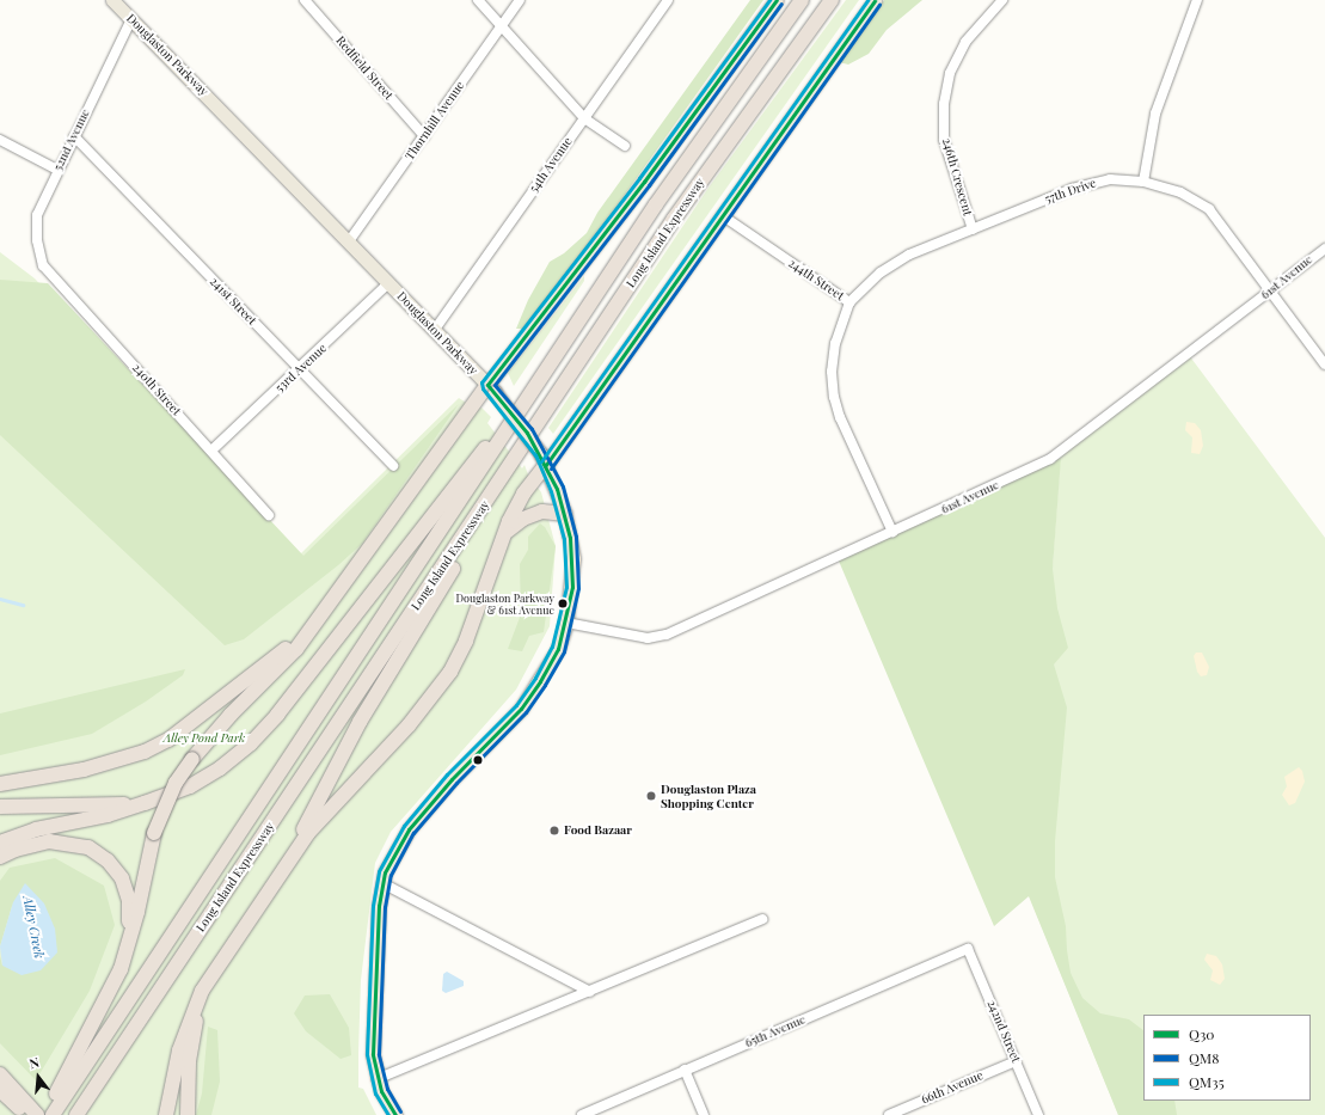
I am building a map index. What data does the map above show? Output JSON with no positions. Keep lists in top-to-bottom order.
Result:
{
  "streets": {
    "highway": ["Long Island Expressway"],
    "main road": ["Douglaston Parkway"],
    "street": [
      "Redfield Street",
      "Thornhill Avenue",
      "52nd Avenue",
      "54th Avenue",
      "246th Crescent",
      "57th Drive",
      "61st Avenue",
      "244th Street",
      "241st Street",
      "53rd Avenue",
      "240th Street",
      "65th Avenue",
      "242nd Street",
      "66th Avenue"
    ]
  },
  "crossings": [
    ["Douglaston Parkway", "Thornhill Avenue"],
    ["Douglaston Parkway", "52nd Avenue"],
    ["Douglaston Parkway", "54th Avenue"],
    ["Douglaston Parkway", "61st Avenue"],
    ["Douglaston Parkway", "53rd Avenue"],
    ["Redfield Street", "Thornhill Avenue"],
    ["52nd Avenue", "241st Street"],
    ["52nd Avenue", "240th Street"],
    ["246th Crescent", "57th Drive"],
    ["57th Drive", "61st Avenue"],
    ["57th Drive", "244th Street"],
    ["61st Avenue", "244th Street"],
    ["241st Street", "53rd Avenue"],
    ["53rd Avenue", "240th Street"],
    ["65th Avenue", "242nd Street"],
    ["242nd Street", "66th Avenue"]
  ],
  "water": ["Alley Creek"],
  "parks": ["Alley Pond Park"],
  "places": ["Douglaston Parkway & 61st Avenue", "Douglaston Plaza Shopping Center", "Food Bazaar"],
  "lines": ["transit line Q30", "transit line QM35", "transit line QM8"],
  "legend": ["Q30", "QM8", "QM35"],
  "north": "top"
}
